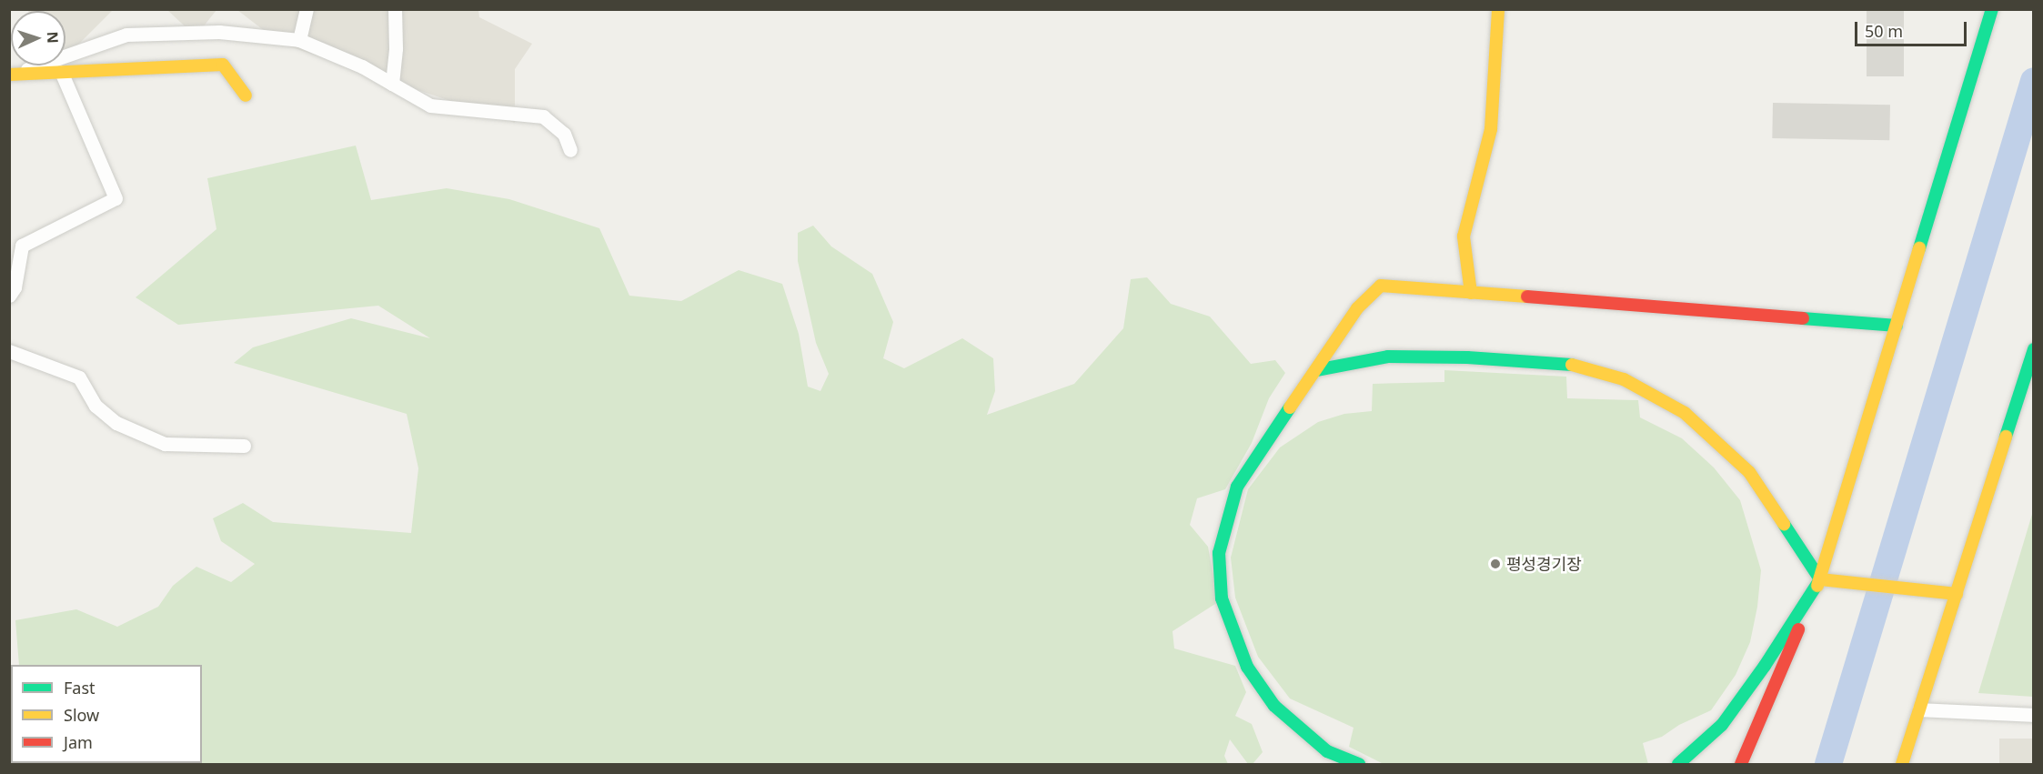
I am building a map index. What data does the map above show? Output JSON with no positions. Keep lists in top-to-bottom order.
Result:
{
  "places": ["평성경기장"],
  "legend": ["Fast", "Slow", "Jam"],
  "scale_bar": "50 m",
  "north": "right"
}
